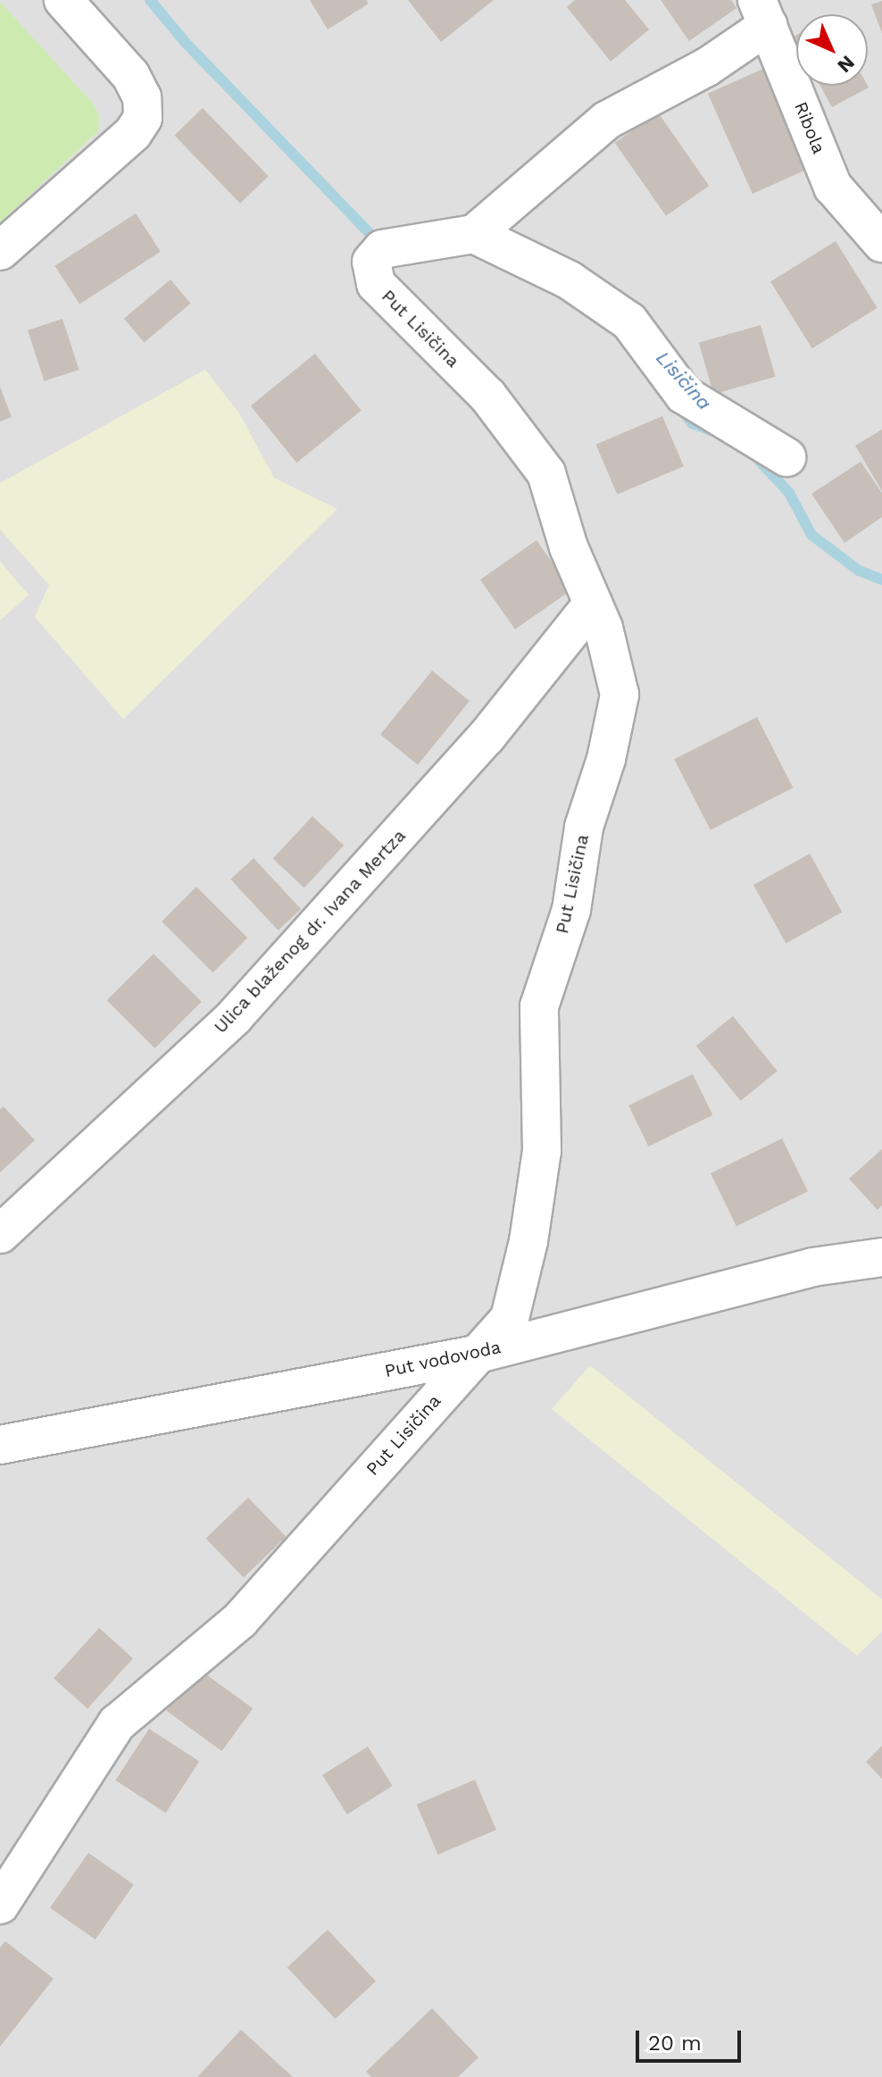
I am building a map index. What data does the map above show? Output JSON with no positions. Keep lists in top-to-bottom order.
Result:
{
  "streets": {
    "street": [
      "Ribola",
      "Put Lisičina",
      "Ulica blaženog dr. Ivana Mertza",
      "Put vodovoda"
    ]
  },
  "crossings": [
    ["Put Lisičina", "Ulica blaženog dr. Ivana Mertza"],
    ["Put Lisičina", "Put vodovoda"]
  ],
  "water": ["Lisičina"],
  "scale_bar": "20 m",
  "north": "bottom right"
}
